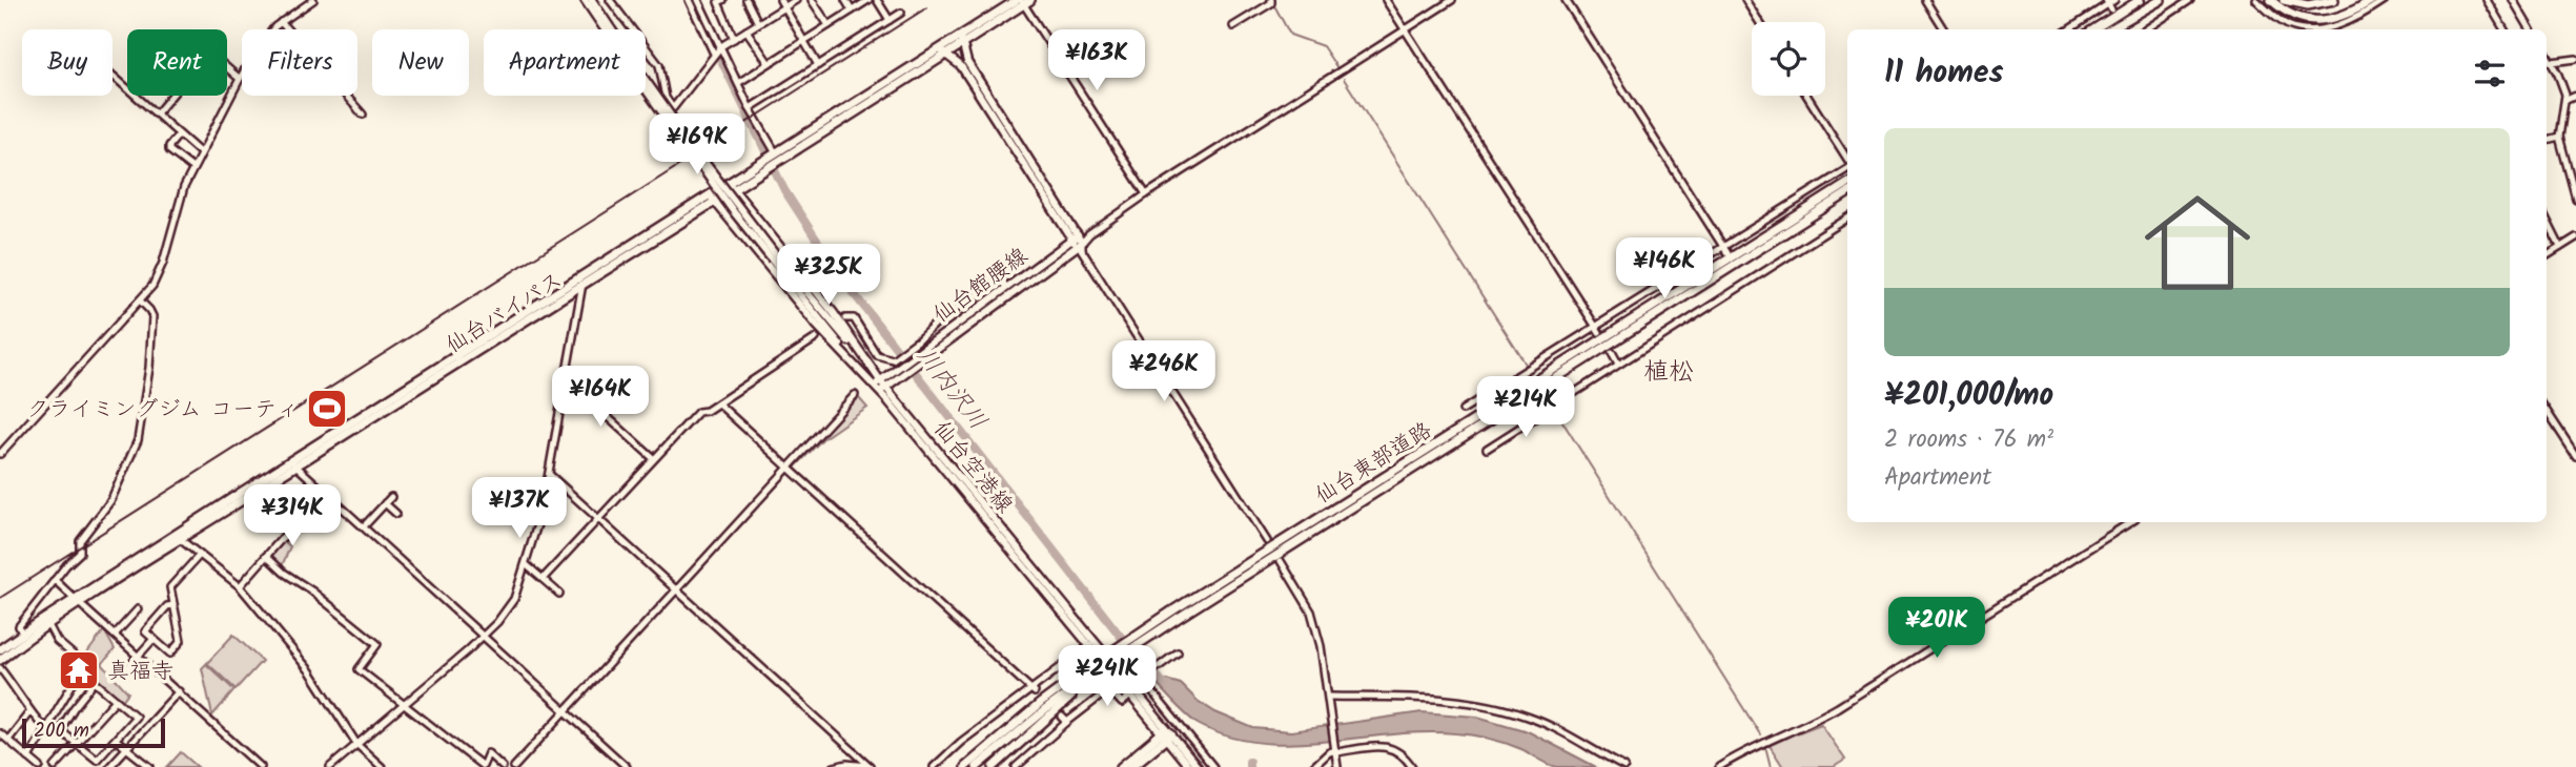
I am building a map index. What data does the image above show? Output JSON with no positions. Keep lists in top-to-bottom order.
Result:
{
  "streets": {
    "highway": ["仙台バイパス", "仙台東部道路"],
    "main road": ["仙台館腰線", "仙台空港線"]
  },
  "crossings": [
    ["仙台館腰線", "仙台空港線"],
    ["仙台バイパス", "仙台空港線"]
  ],
  "districts": ["植松"],
  "water": ["川内沢川"],
  "places": {
    "sports": ["クライミングジム コーティ"],
    "temple": ["真福寺"]
  },
  "scale_bar": "200 m",
  "page": {
    "price": [
      "¥163K",
      "¥169K",
      "¥146K",
      "¥325K",
      "¥246K",
      "¥164K",
      "¥214K",
      "¥137K",
      "¥314K",
      "¥201K",
      "¥241K"
    ],
    "chip": [
      "Buy",
      "Rent",
      "Filters",
      "New",
      "Apartment"
    ],
    "heading": "11 homes",
    "list": [
      {
        "name": "¥201,000/mo",
        "note": "2 rooms · 76 m² · Apartment"
      }
    ],
    "scale": "200 m"
  }
}
